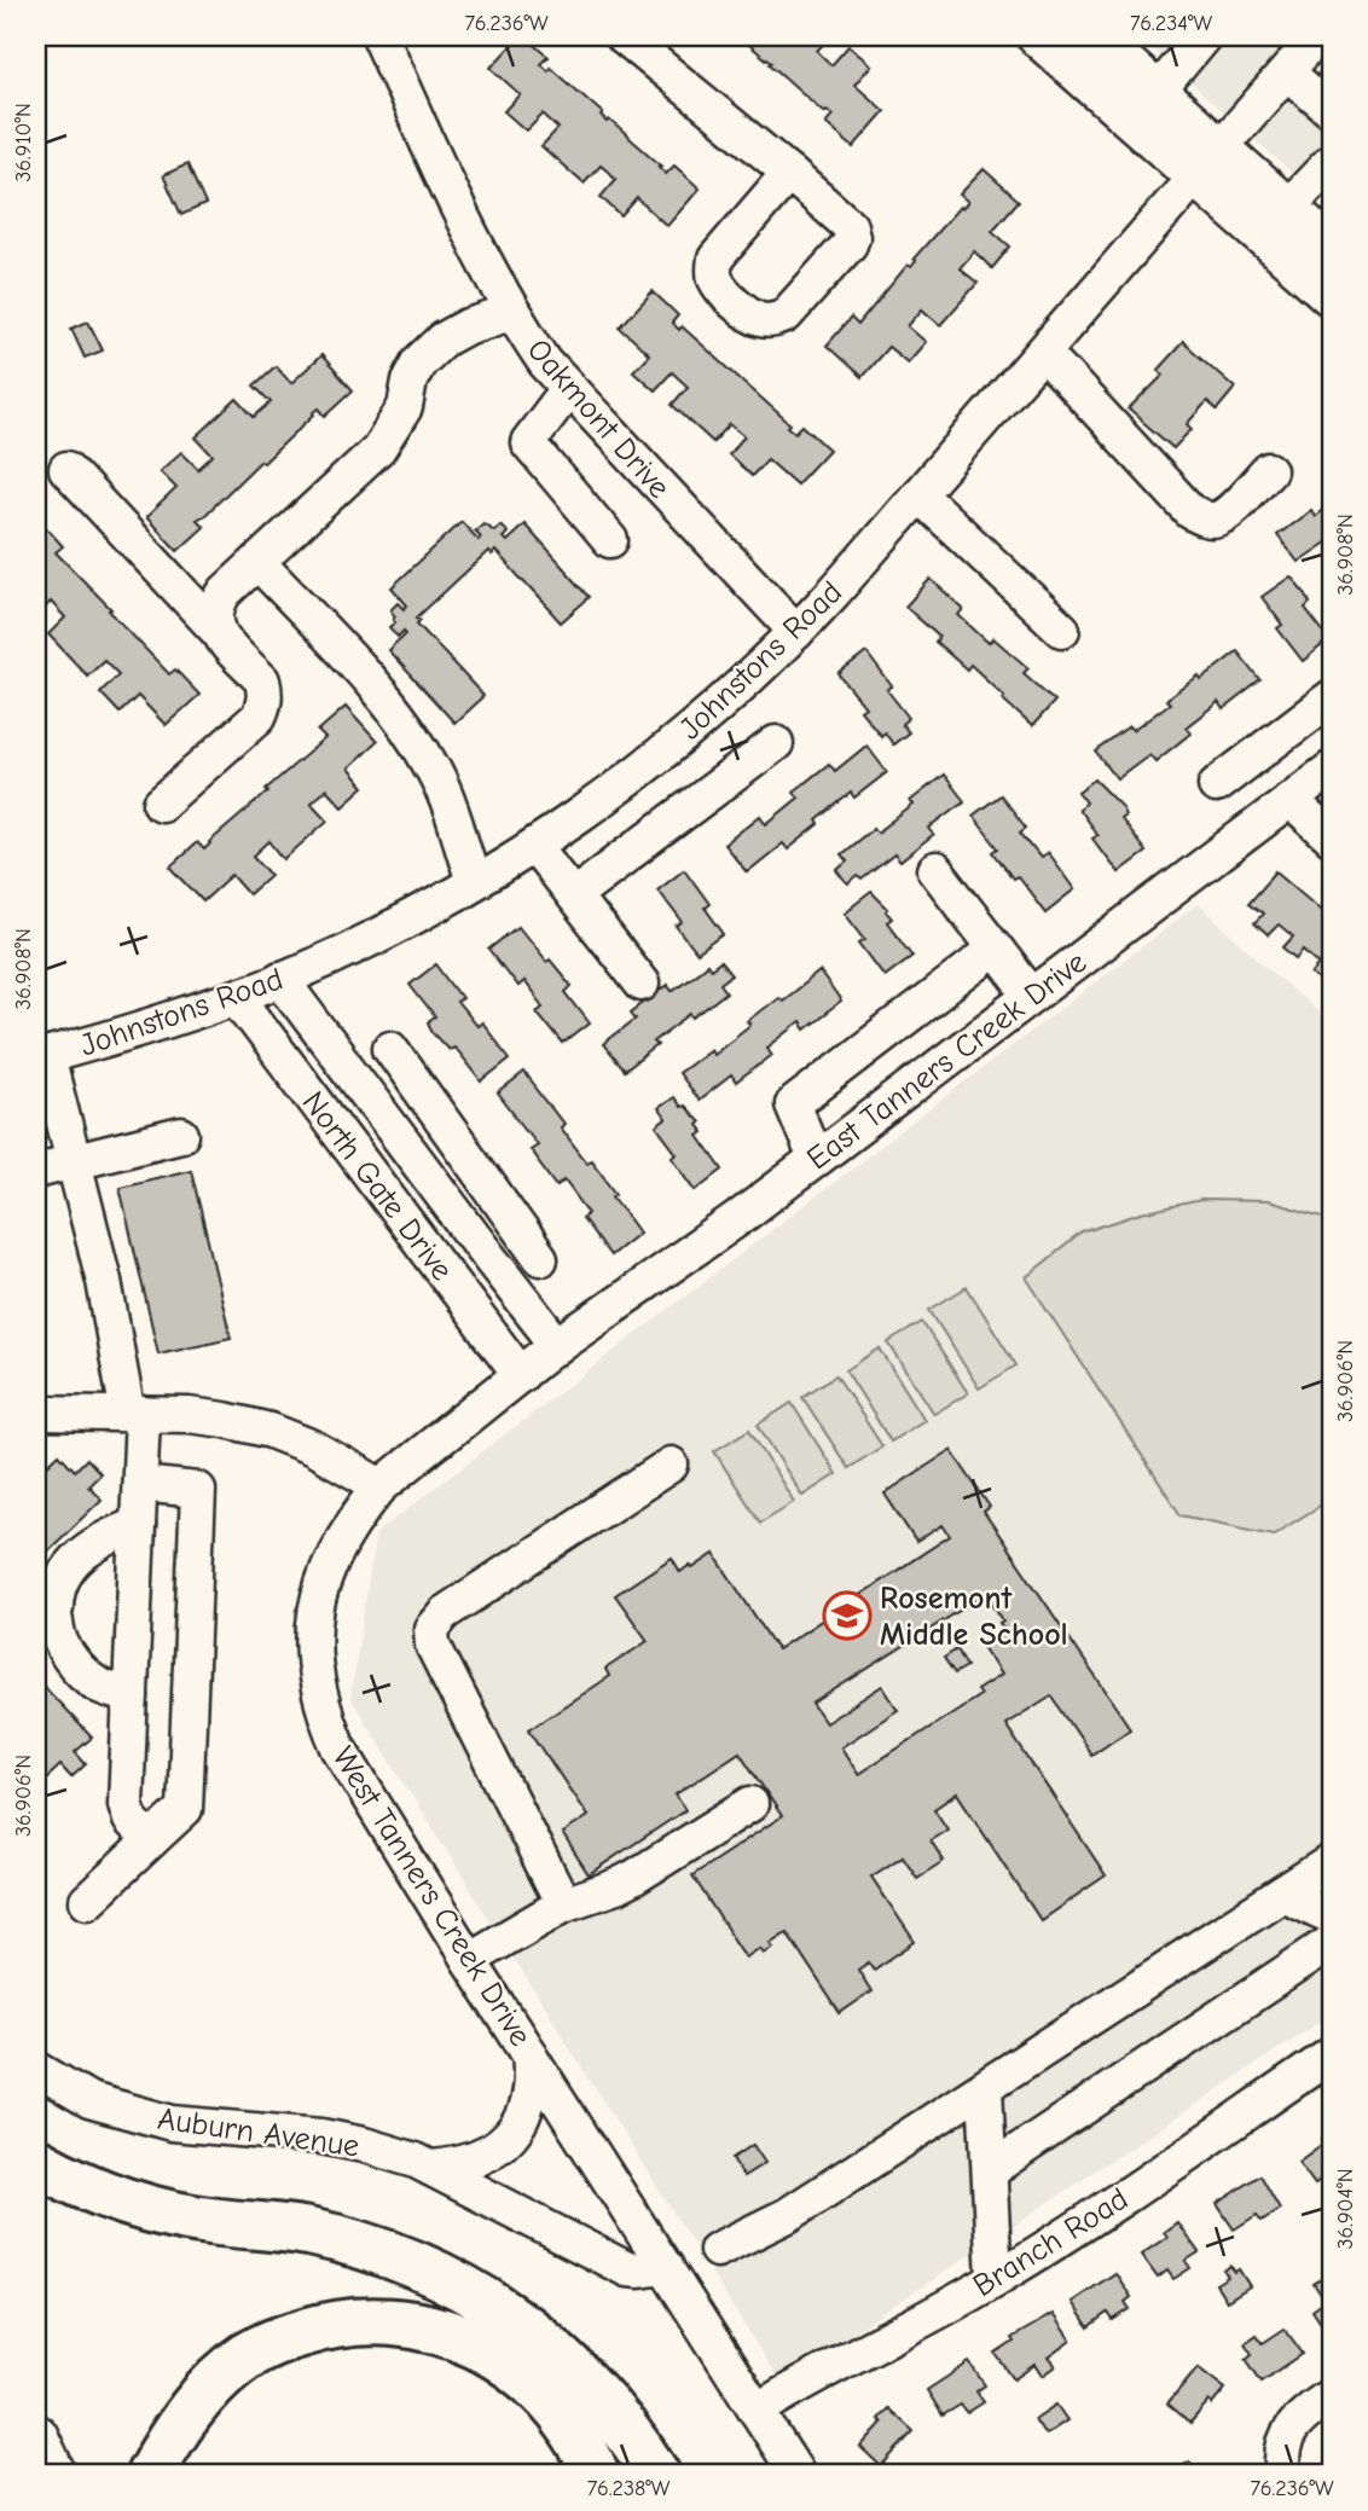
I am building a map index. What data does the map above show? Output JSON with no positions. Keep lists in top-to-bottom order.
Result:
{
  "streets": {
    "street": [
      "Oakmont Drive",
      "Johnstons Road",
      "East Tanners Creek Drive",
      "North Gate Drive",
      "West Tanners Creek Drive",
      "Auburn Avenue",
      "Branch Road"
    ]
  },
  "crossings": [
    ["Oakmont Drive", "Johnstons Road"],
    ["Johnstons Road", "North Gate Drive"],
    ["East Tanners Creek Drive", "North Gate Drive"],
    ["East Tanners Creek Drive", "West Tanners Creek Drive"],
    ["North Gate Drive", "West Tanners Creek Drive"],
    ["West Tanners Creek Drive", "Auburn Avenue"],
    ["West Tanners Creek Drive", "Branch Road"]
  ],
  "places": {
    "school or university": ["Rosemont Middle School"]
  },
  "coordinates": [
    "76.236°W",
    "76.234°W",
    "36.910°N",
    "36.908°N",
    "36.906°N",
    "36.904°N",
    "76.238°W"
  ]
}
